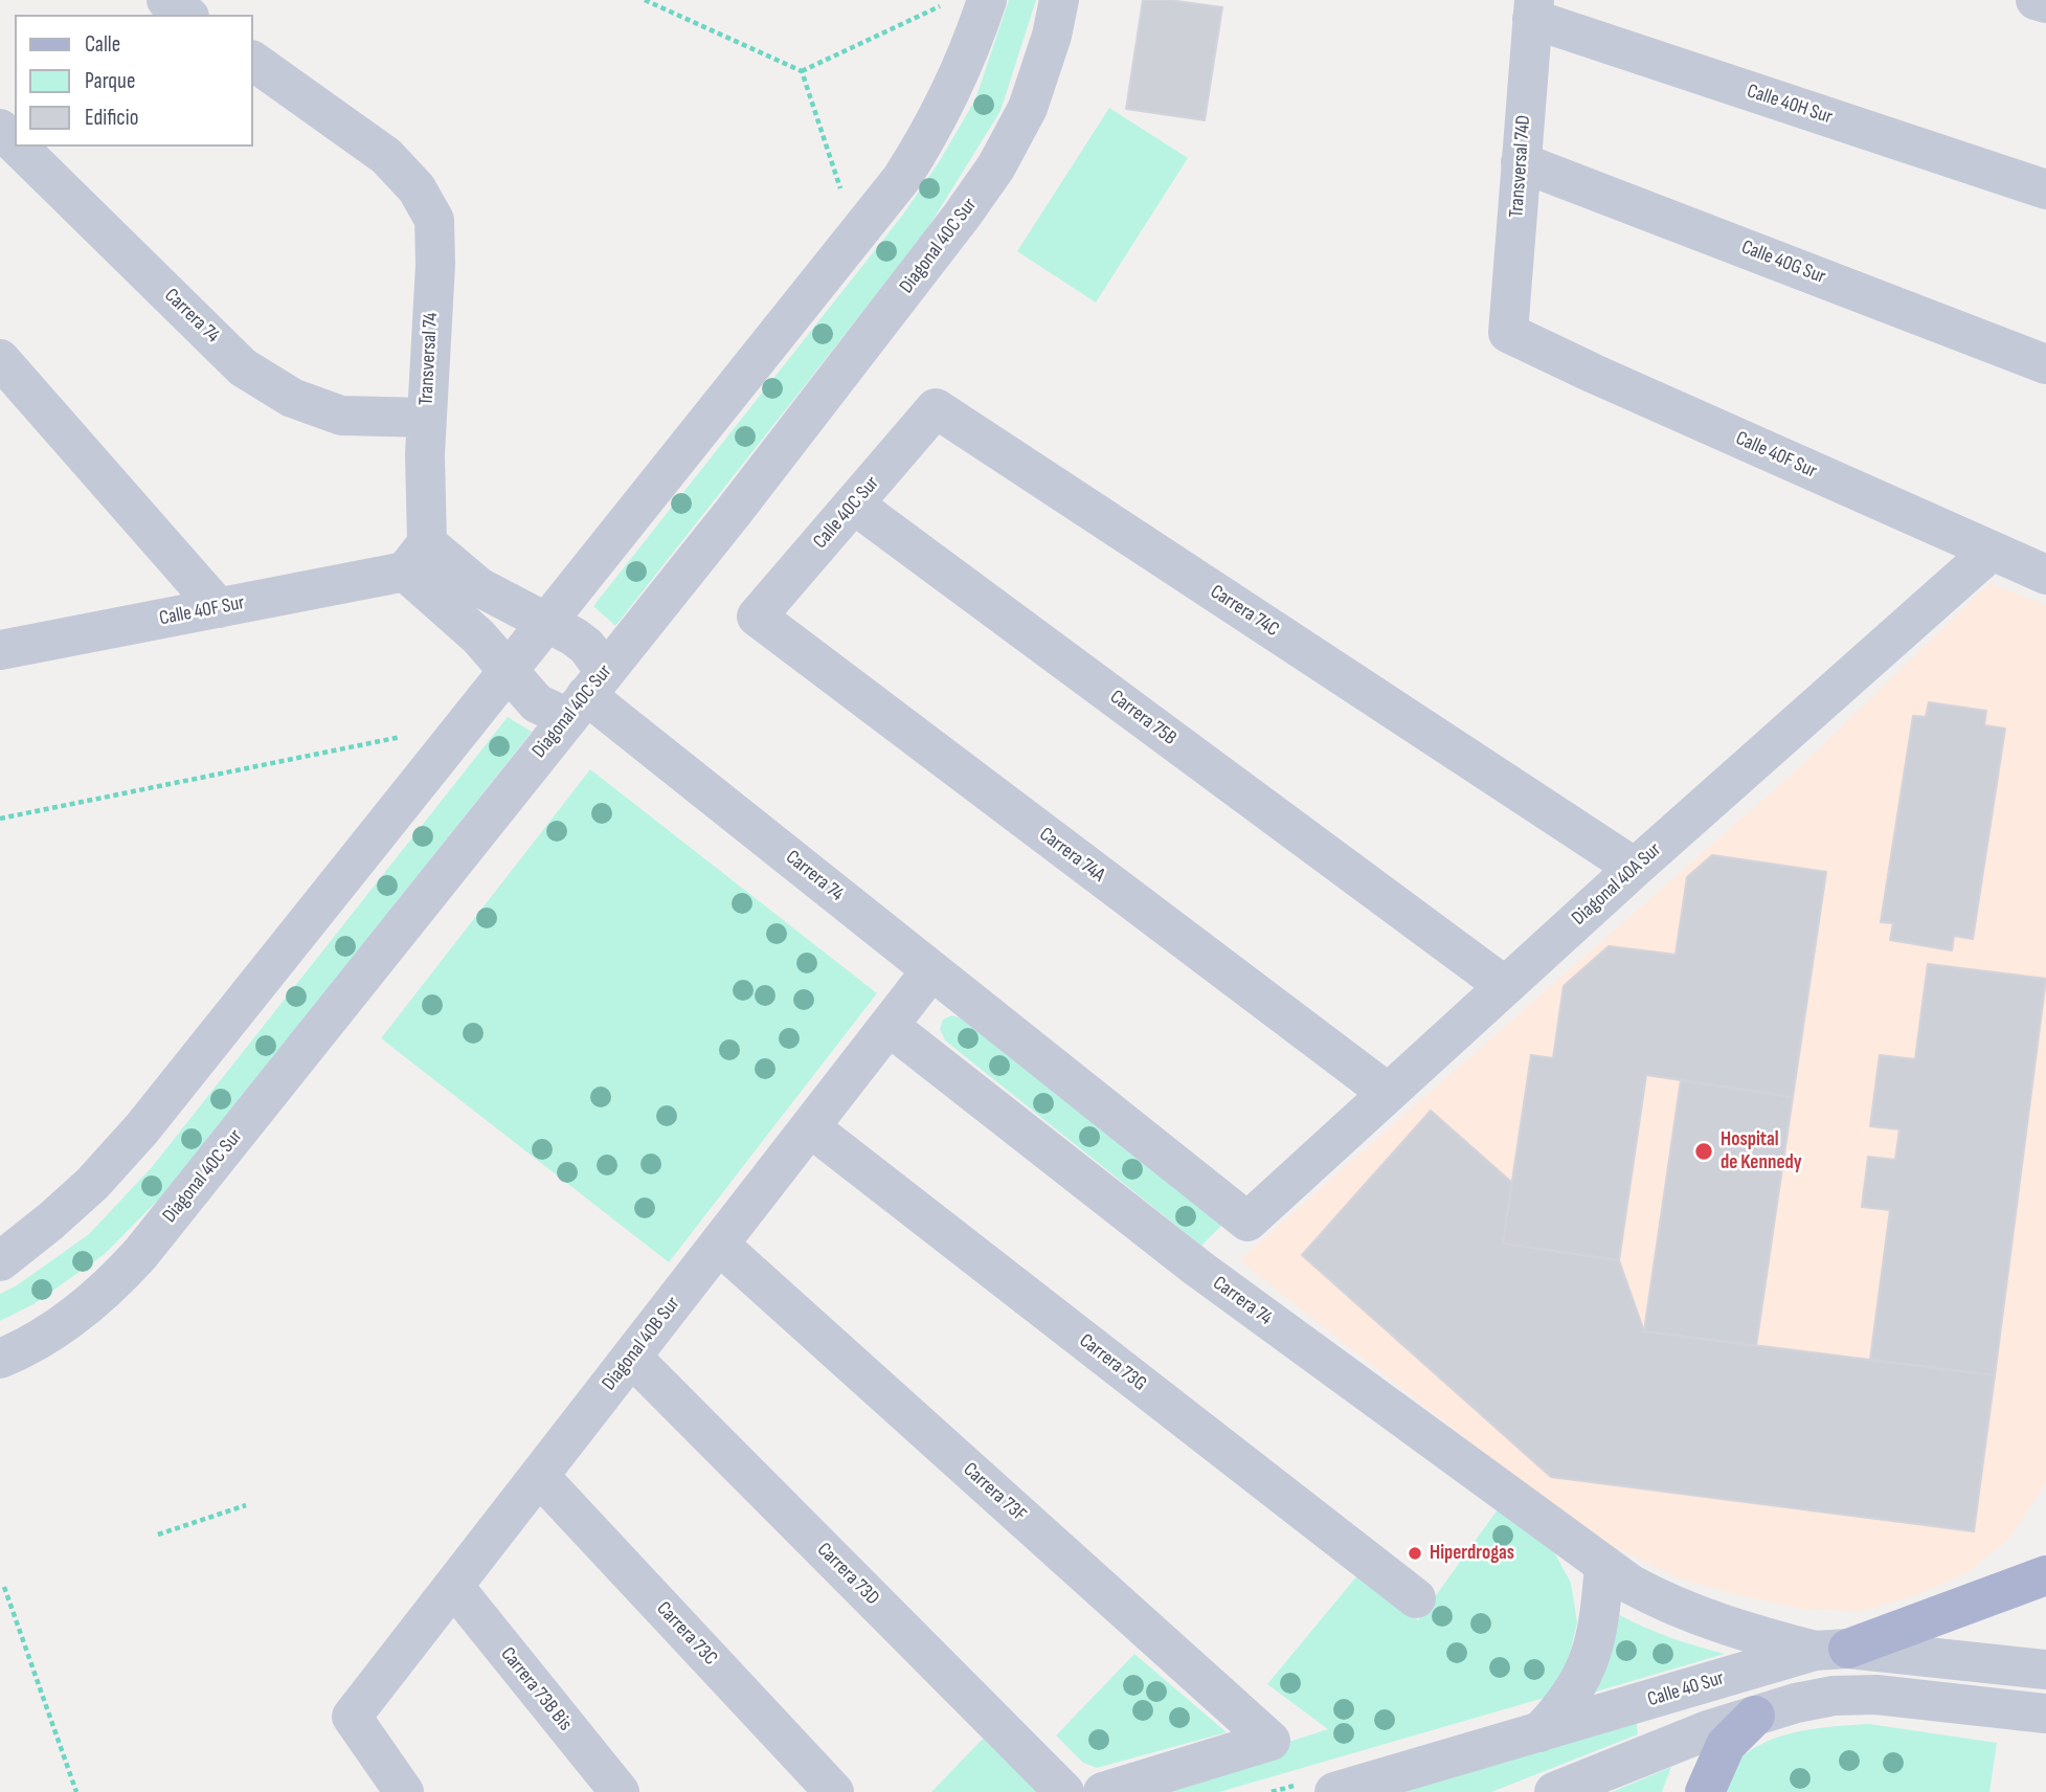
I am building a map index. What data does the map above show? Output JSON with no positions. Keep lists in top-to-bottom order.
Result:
{
  "streets": {
    "street": [
      "Calle 40H Sur",
      "Transversal 74D",
      "Diagonal 40C Sur",
      "Calle 40G Sur",
      "Carrera 74",
      "Transversal 74",
      "Calle 40F Sur",
      "Calle 40C Sur",
      "Carrera 74C",
      "Carrera 75B",
      "Carrera 74A",
      "Diagonal 40A Sur",
      "Diagonal 40B Sur",
      "Carrera 73G",
      "Carrera 73F",
      "Carrera 73D",
      "Carrera 73C",
      "Carrera 73B Bis",
      "Calle 40 Sur"
    ]
  },
  "crossings": [
    ["Calle 40H Sur", "Transversal 74D"],
    ["Transversal 74D", "Calle 40G Sur"],
    ["Transversal 74D", "Calle 40F Sur"],
    ["Diagonal 40C Sur", "Carrera 74"],
    ["Carrera 74", "Transversal 74"],
    ["Carrera 74", "Calle 40F Sur"],
    ["Carrera 74", "Diagonal 40A Sur"],
    ["Carrera 74", "Diagonal 40B Sur"],
    ["Carrera 74", "Calle 40 Sur"],
    ["Transversal 74", "Calle 40F Sur"],
    ["Calle 40F Sur", "Diagonal 40A Sur"],
    ["Calle 40C Sur", "Carrera 74C"],
    ["Calle 40C Sur", "Carrera 75B"],
    ["Calle 40C Sur", "Carrera 74A"],
    ["Carrera 74C", "Diagonal 40A Sur"],
    ["Carrera 75B", "Diagonal 40A Sur"],
    ["Carrera 74A", "Diagonal 40A Sur"],
    ["Diagonal 40B Sur", "Carrera 73G"],
    ["Diagonal 40B Sur", "Carrera 73F"],
    ["Diagonal 40B Sur", "Carrera 73D"],
    ["Diagonal 40B Sur", "Carrera 73C"],
    ["Diagonal 40B Sur", "Carrera 73B Bis"]
  ],
  "places": ["Hospital de Kennedy", "Hiperdrogas"],
  "legend": ["Calle", "Parque", "Edificio"]
}
